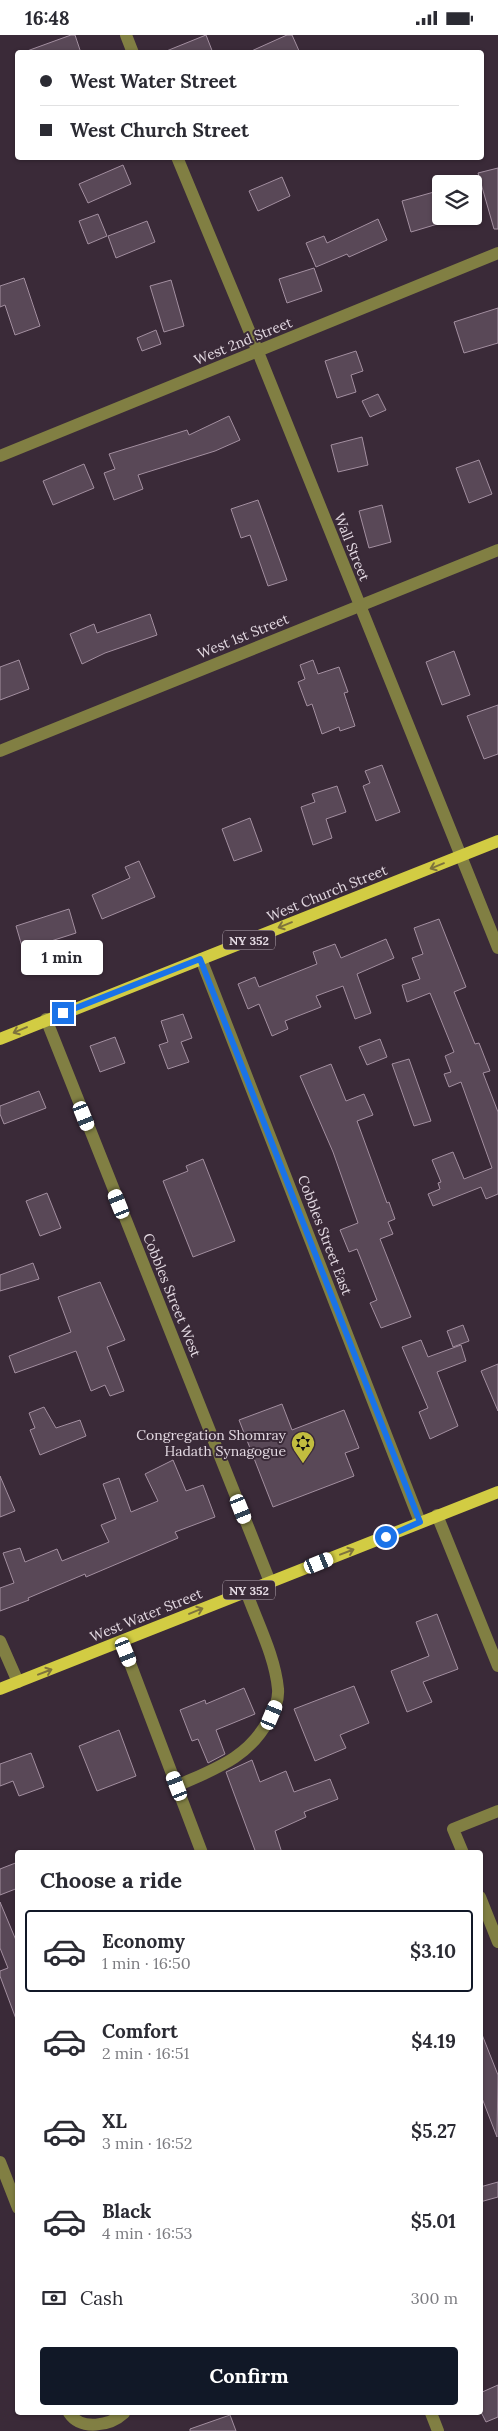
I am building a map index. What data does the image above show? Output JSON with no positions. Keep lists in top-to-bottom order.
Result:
{
  "streets": {
    "main road": ["West Church Street", "NY 352", "West Water Street"],
    "street": [
      "West 2nd Street",
      "Wall Street",
      "West 1st Street",
      "Cobbles Street East",
      "Cobbles Street West"
    ]
  },
  "crossings": [
    ["West 2nd Street", "Wall Street"],
    ["Wall Street", "West 1st Street"],
    ["Wall Street", "West Church Street"],
    ["West Church Street", "Cobbles Street East"],
    ["West Church Street", "Cobbles Street West"],
    ["Cobbles Street East", "West Water Street"],
    ["Cobbles Street West", "West Water Street"]
  ],
  "one_way": ["West Church Street", "West Water Street"],
  "places": {
    "synagogue": ["Congregation Shomray Hadath Synagogue"]
  },
  "page": {
    "status": "16:48",
    "banner": ["West Water Street", "West Church Street"],
    "bubble": "1 min",
    "heading": "Choose a ride",
    "list": [
      {
        "name": "Economy",
        "note": "1 min · 16:50",
        "value": "$3.10"
      },
      {
        "name": "Comfort",
        "note": "2 min · 16:51",
        "value": "$4.19"
      },
      {
        "name": "XL",
        "note": "3 min · 16:52",
        "value": "$5.27"
      },
      {
        "name": "Black",
        "note": "4 min · 16:53",
        "value": "$5.01"
      }
    ],
    "pay": ["Cash", "300 m"],
    "buttons": "Confirm"
  }
}
